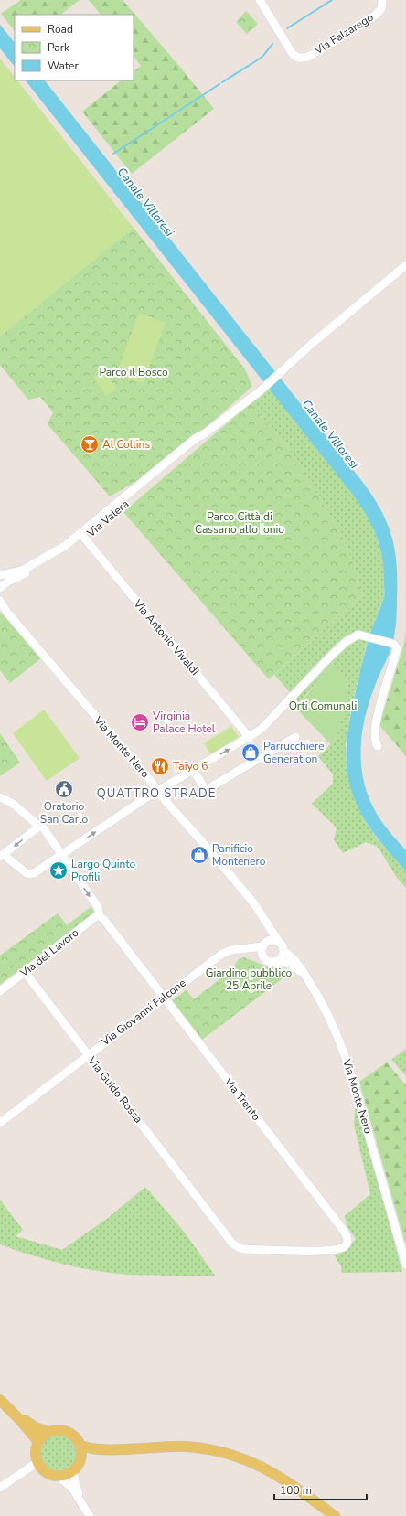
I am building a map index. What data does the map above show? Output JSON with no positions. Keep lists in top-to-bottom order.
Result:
{
  "streets": {
    "street": [
      "Via Falzarego",
      "Via Valera",
      "Via Antonio Vivaldi",
      "Via Monte Nero",
      "Via del Lavoro",
      "Via Giovanni Falcone",
      "Via Guido Rossa",
      "Via Trento"
    ]
  },
  "crossings": [
    ["Via Valera", "Via Antonio Vivaldi"],
    ["Via Monte Nero", "Via Giovanni Falcone"],
    ["Via del Lavoro", "Via Guido Rossa"],
    ["Via del Lavoro", "Via Trento"],
    ["Via Giovanni Falcone", "Via Guido Rossa"],
    ["Via Giovanni Falcone", "Via Trento"],
    ["Via Guido Rossa", "Via Trento"]
  ],
  "districts": ["QUATTRO STRADE"],
  "water": ["Canale Villoresi"],
  "parks": [
    "Parco il Bosco",
    "Parco Città di Cassano allo Ionio",
    "Orti Comunali",
    "Giardino pubblico 25 Aprile"
  ],
  "places": {
    "bar": ["Al Collins"],
    "hotel": ["Virginia Palace Hotel"],
    "shop": ["Parrucchiere Generation", "Panificio Montenero"],
    "restaurant": ["Taiyo 6"],
    "public building": ["Oratorio San Carlo"],
    "place": ["Largo Quinto Profili"]
  },
  "legend": ["Road", "Park", "Water"],
  "scale_bar": "100 m"
}
